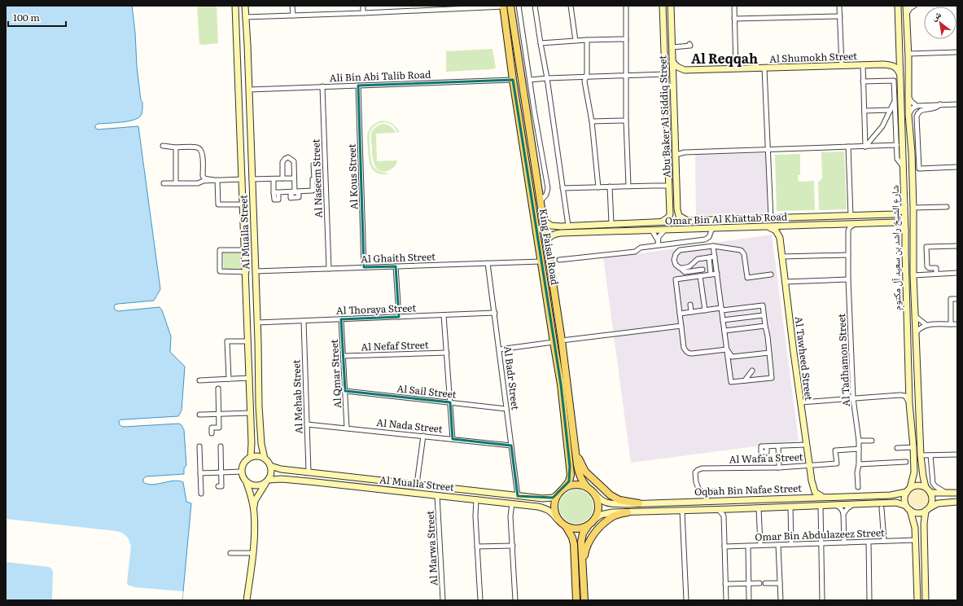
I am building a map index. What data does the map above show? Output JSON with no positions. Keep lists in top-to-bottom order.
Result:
{
  "streets": {
    "main road": ["King Faisal Road"],
    "street": [
      "Al Shumokh Street",
      "Ali Bin Abi Talib Road",
      "Abu Baker Al Siddiq Street",
      "Al Kous Street",
      "Al Naseem Street",
      "Omar Bin Al Khattab Road",
      "Al Mualla Street",
      "شارع الشيخ راشد بن سعيد آل مكتوم",
      "Al Ghaith Street",
      "Al Thoraya Street",
      "Al Nefaf Street",
      "Al Tawheed Street",
      "Al Tadhamon Street",
      "Al Qmar Street",
      "Al Badr Street",
      "Al Sail Street",
      "Al Mehab Street",
      "Al Nada Street",
      "Al Wafa'a Street",
      "Oqbah Bin Nafae Street",
      "Omar Bin Abdulazeez Street",
      "Al Marwa Street"
    ]
  },
  "crossings": [
    ["Al Shumokh Street", "شارع الشيخ راشد بن سعيد آل مكتوم"],
    ["Ali Bin Abi Talib Road", "Al Kous Street"],
    ["Ali Bin Abi Talib Road", "Al Naseem Street"],
    ["Ali Bin Abi Talib Road", "Al Mualla Street"],
    ["Ali Bin Abi Talib Road", "King Faisal Road"],
    ["Abu Baker Al Siddiq Street", "Omar Bin Al Khattab Road"],
    ["Al Kous Street", "Al Ghaith Street"],
    ["Al Naseem Street", "Al Ghaith Street"],
    ["Omar Bin Al Khattab Road", "King Faisal Road"],
    ["Omar Bin Al Khattab Road", "شارع الشيخ راشد بن سعيد آل مكتوم"],
    ["Al Mualla Street", "King Faisal Road"],
    ["Al Mualla Street", "Al Ghaith Street"],
    ["Al Mualla Street", "Al Thoraya Street"],
    ["Al Mualla Street", "Al Badr Street"],
    ["Al Mualla Street", "Al Mehab Street"],
    ["Al Mualla Street", "Oqbah Bin Nafae Street"],
    ["Al Mualla Street", "Al Marwa Street"],
    ["King Faisal Road", "Al Ghaith Street"],
    ["King Faisal Road", "Oqbah Bin Nafae Street"],
    ["شارع الشيخ راشد بن سعيد آل مكتوم", "Oqbah Bin Nafae Street"],
    ["Al Ghaith Street", "Al Badr Street"],
    ["Al Thoraya Street", "Al Qmar Street"],
    ["Al Thoraya Street", "Al Badr Street"],
    ["Al Thoraya Street", "Al Mehab Street"],
    ["Al Nefaf Street", "Al Qmar Street"],
    ["Al Tawheed Street", "Al Wafa'a Street"],
    ["Al Tawheed Street", "Oqbah Bin Nafae Street"],
    ["Al Tadhamon Street", "Al Wafa'a Street"],
    ["Al Qmar Street", "Al Sail Street"],
    ["Al Qmar Street", "Al Nada Street"],
    ["Al Badr Street", "Al Sail Street"],
    ["Al Badr Street", "Al Nada Street"],
    ["Al Mehab Street", "Al Nada Street"]
  ],
  "districts": ["Al Reqqah"],
  "scale_bar": "100 m",
  "north": "top left"
}
